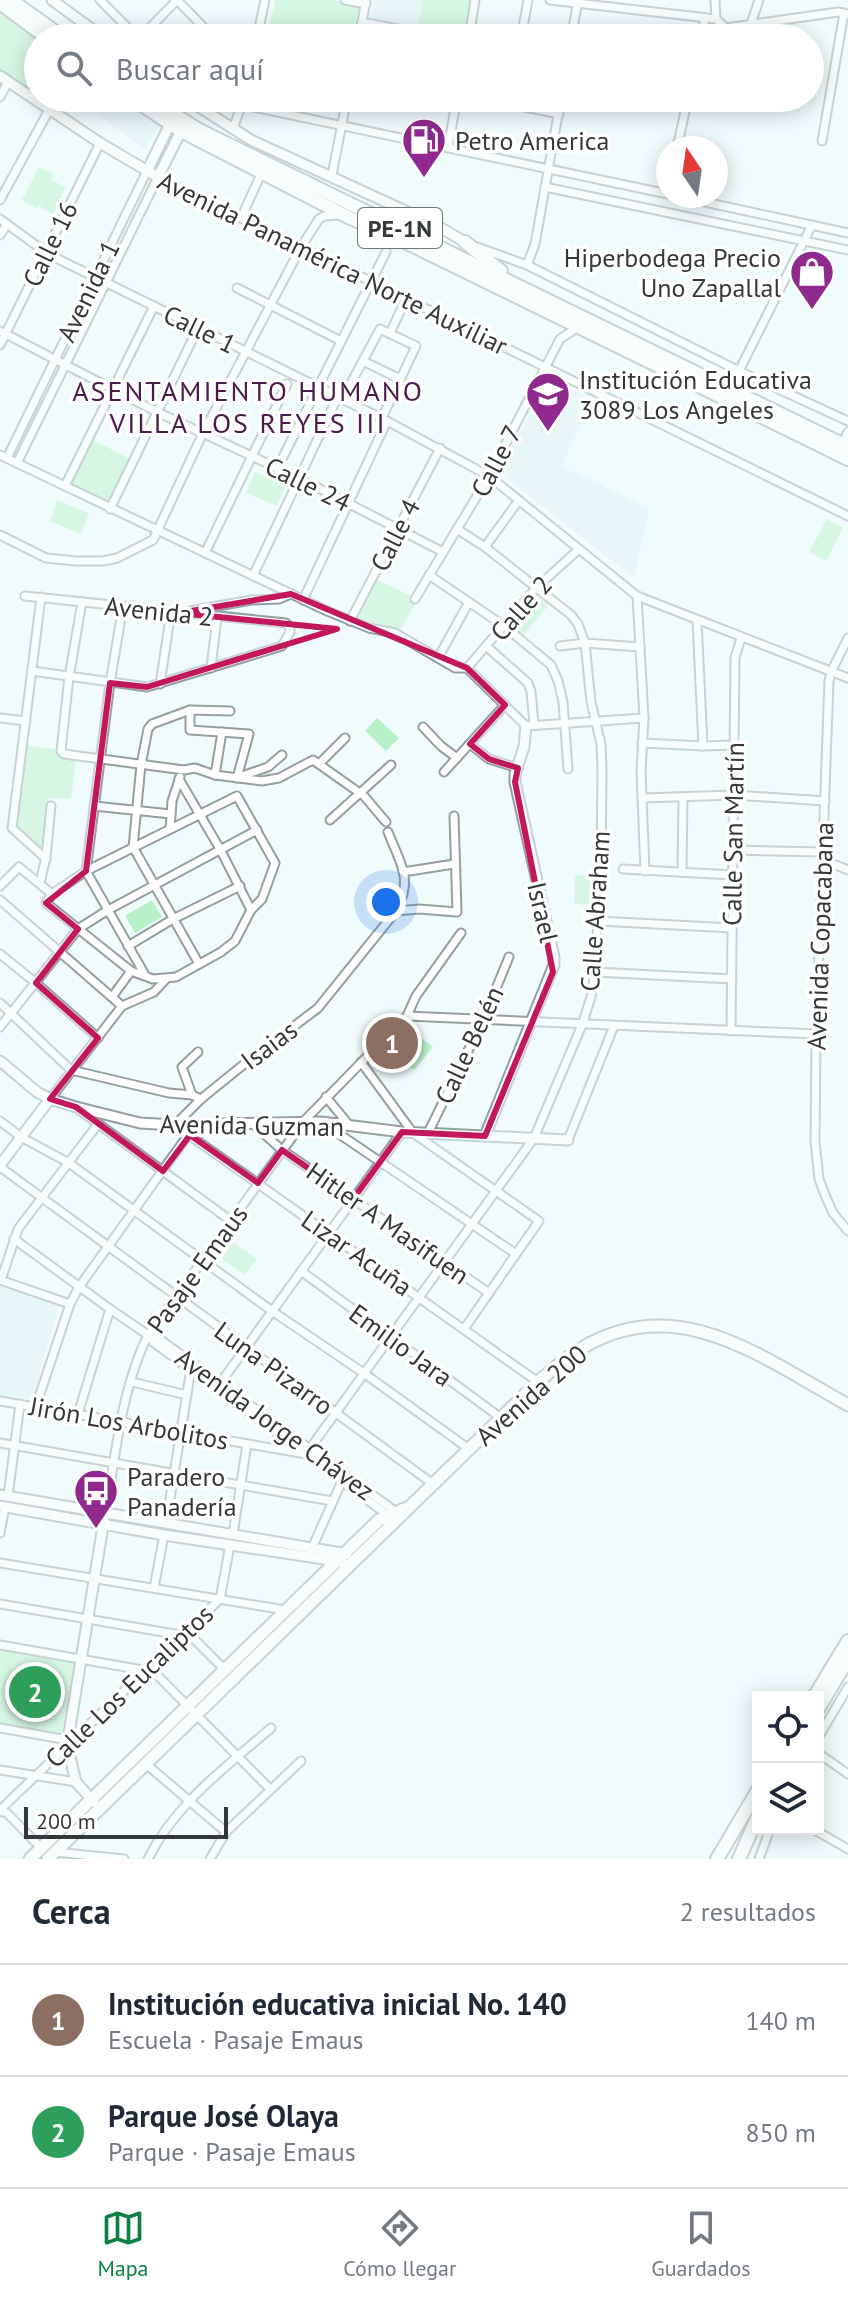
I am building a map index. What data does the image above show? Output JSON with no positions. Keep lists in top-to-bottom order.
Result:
{
  "streets": {
    "highway": ["PE-1N"],
    "main road": ["Avenida 200"],
    "street": [
      "Calle 16",
      "Avenida Panamérica Norte Auxiliar",
      "Avenida 1",
      "Calle 1",
      "Calle 7",
      "Calle 24",
      "Calle 4",
      "Calle 2",
      "Avenida 2",
      "Calle San Martín",
      "Calle Abraham",
      "Israel",
      "Avenida Copacabana",
      "Isaias",
      "Calle Belén",
      "Avenida Guzman",
      "Hitler A Masifuen",
      "Lizar Acuña",
      "Pasaje Emaus",
      "Emilio Jara",
      "Luna Pizarro",
      "Jirón Los Arbolitos",
      "Avenida Jorge Chávez",
      "Calle Los Eucaliptos"
    ]
  },
  "crossings": [
    ["PE-1N", "Avenida 1"],
    ["PE-1N", "Calle 7"],
    ["Calle 16", "Avenida Panamérica Norte Auxiliar"],
    ["Calle 16", "Calle 1"],
    ["Calle 16", "Calle 24"],
    ["Avenida Panamérica Norte Auxiliar", "Avenida 1"],
    ["Avenida Panamérica Norte Auxiliar", "Calle 7"],
    ["Avenida 1", "Calle 1"],
    ["Avenida 1", "Calle 24"],
    ["Calle 1", "Calle 7"],
    ["Calle 1", "Calle 4"],
    ["Calle 1", "Calle 2"],
    ["Calle 1", "Calle San Martín"],
    ["Calle 1", "Avenida Copacabana"],
    ["Calle 7", "Calle 24"],
    ["Calle 24", "Calle 4"],
    ["Calle Abraham", "Avenida Guzman"],
    ["Calle Abraham", "Hitler A Masifuen"],
    ["Calle Abraham", "Lizar Acuña"],
    ["Calle Abraham", "Emilio Jara"],
    ["Calle Abraham", "Luna Pizarro"],
    ["Calle Abraham", "Jirón Los Arbolitos"],
    ["Calle Abraham", "Avenida Jorge Chávez"],
    ["Israel", "Avenida Guzman"],
    ["Isaias", "Avenida Guzman"],
    ["Isaias", "Lizar Acuña"],
    ["Calle Belén", "Avenida Guzman"],
    ["Avenida Guzman", "Hitler A Masifuen"],
    ["Avenida Guzman", "Lizar Acuña"],
    ["Avenida Guzman", "Pasaje Emaus"],
    ["Hitler A Masifuen", "Pasaje Emaus"],
    ["Lizar Acuña", "Pasaje Emaus"],
    ["Lizar Acuña", "Avenida 200"],
    ["Pasaje Emaus", "Luna Pizarro"],
    ["Pasaje Emaus", "Avenida 200"],
    ["Pasaje Emaus", "Jirón Los Arbolitos"],
    ["Pasaje Emaus", "Avenida Jorge Chávez"],
    ["Pasaje Emaus", "Calle Los Eucaliptos"],
    ["Emilio Jara", "Avenida 200"],
    ["Luna Pizarro", "Avenida 200"],
    ["Avenida 200", "Avenida Jorge Chávez"],
    ["Jirón Los Arbolitos", "Avenida Jorge Chávez"]
  ],
  "districts": ["ASENTAMIENTO HUMANO VILLA LOS REYES III"],
  "places": {
    "fuel station": ["Petro America"],
    "shop": ["Hiperbodega Precio Uno Zapallal"],
    "school or university": ["Institución Educativa 3089 Los Angeles"],
    "bus stop": ["Paradero Panadería"]
  },
  "scale_bar": "200 m",
  "north": "top",
  "page": {
    "search": "Buscar aquí",
    "pins": ["1", "2"],
    "scale": "200 m",
    "heading": ["Cerca", "2 resultados"],
    "list": [
      {
        "mark": "1",
        "name": "Institución educativa inicial No. 140",
        "note": "Escuela · Pasaje Emaus",
        "value": "140 m"
      },
      {
        "mark": "2",
        "name": "Parque José Olaya",
        "note": "Parque · Pasaje Emaus",
        "value": "850 m"
      }
    ],
    "nav": ["Mapa", "Cómo llegar", "Guardados"]
  }
}
